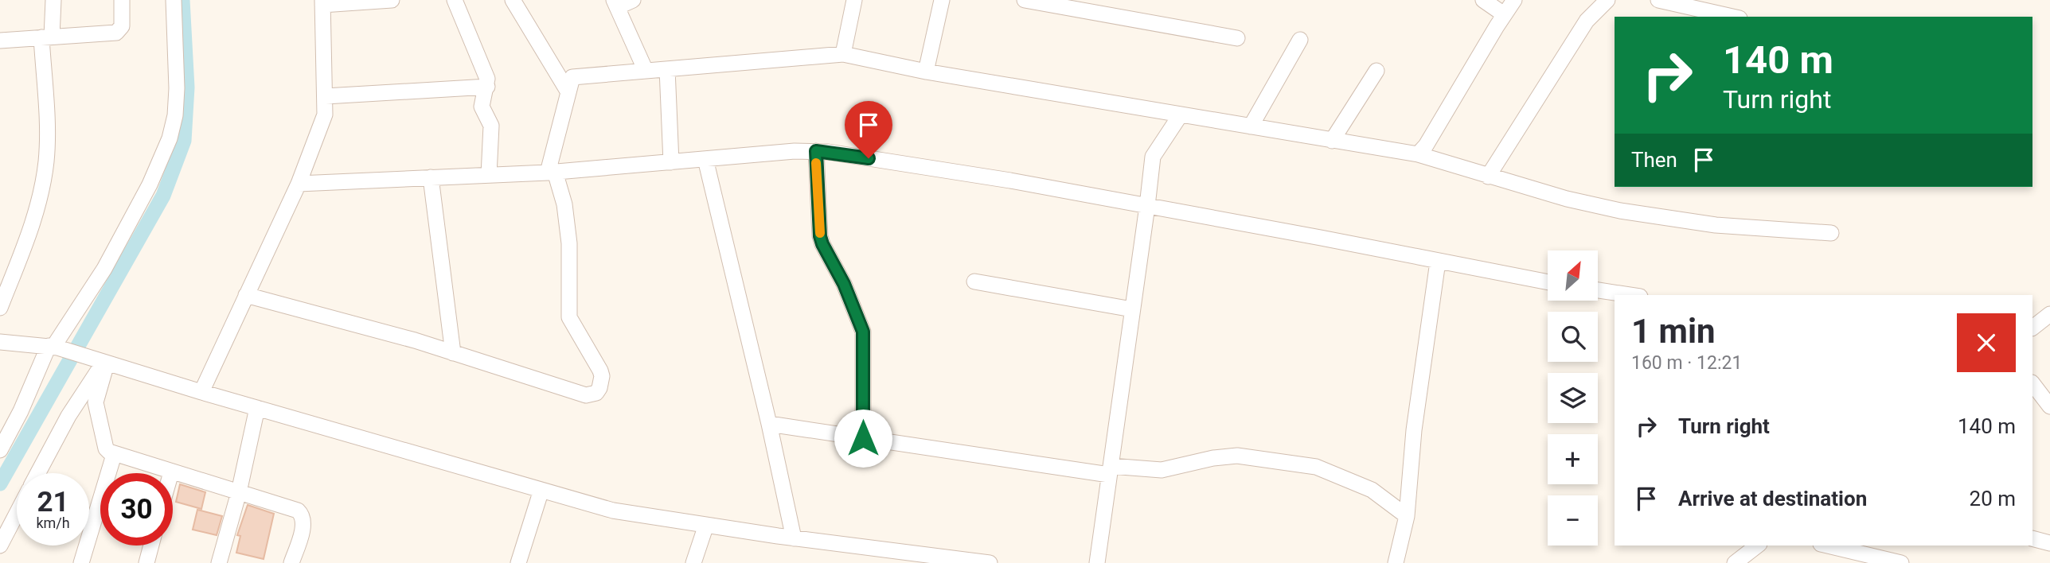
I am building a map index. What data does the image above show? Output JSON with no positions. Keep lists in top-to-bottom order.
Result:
{
  "north": "top right",
  "page": {
    "turn": ["140 m", "Turn right"],
    "then": "Then",
    "map_buttons": ["+", "−"],
    "heading": ["1 min", "160 m · 12:21"],
    "list": [
      {
        "name": "Turn right",
        "value": "140 m"
      },
      {
        "name": "Arrive at destination",
        "value": "20 m"
      }
    ],
    "speed": "21 km/h",
    "limit": "30"
  }
}
